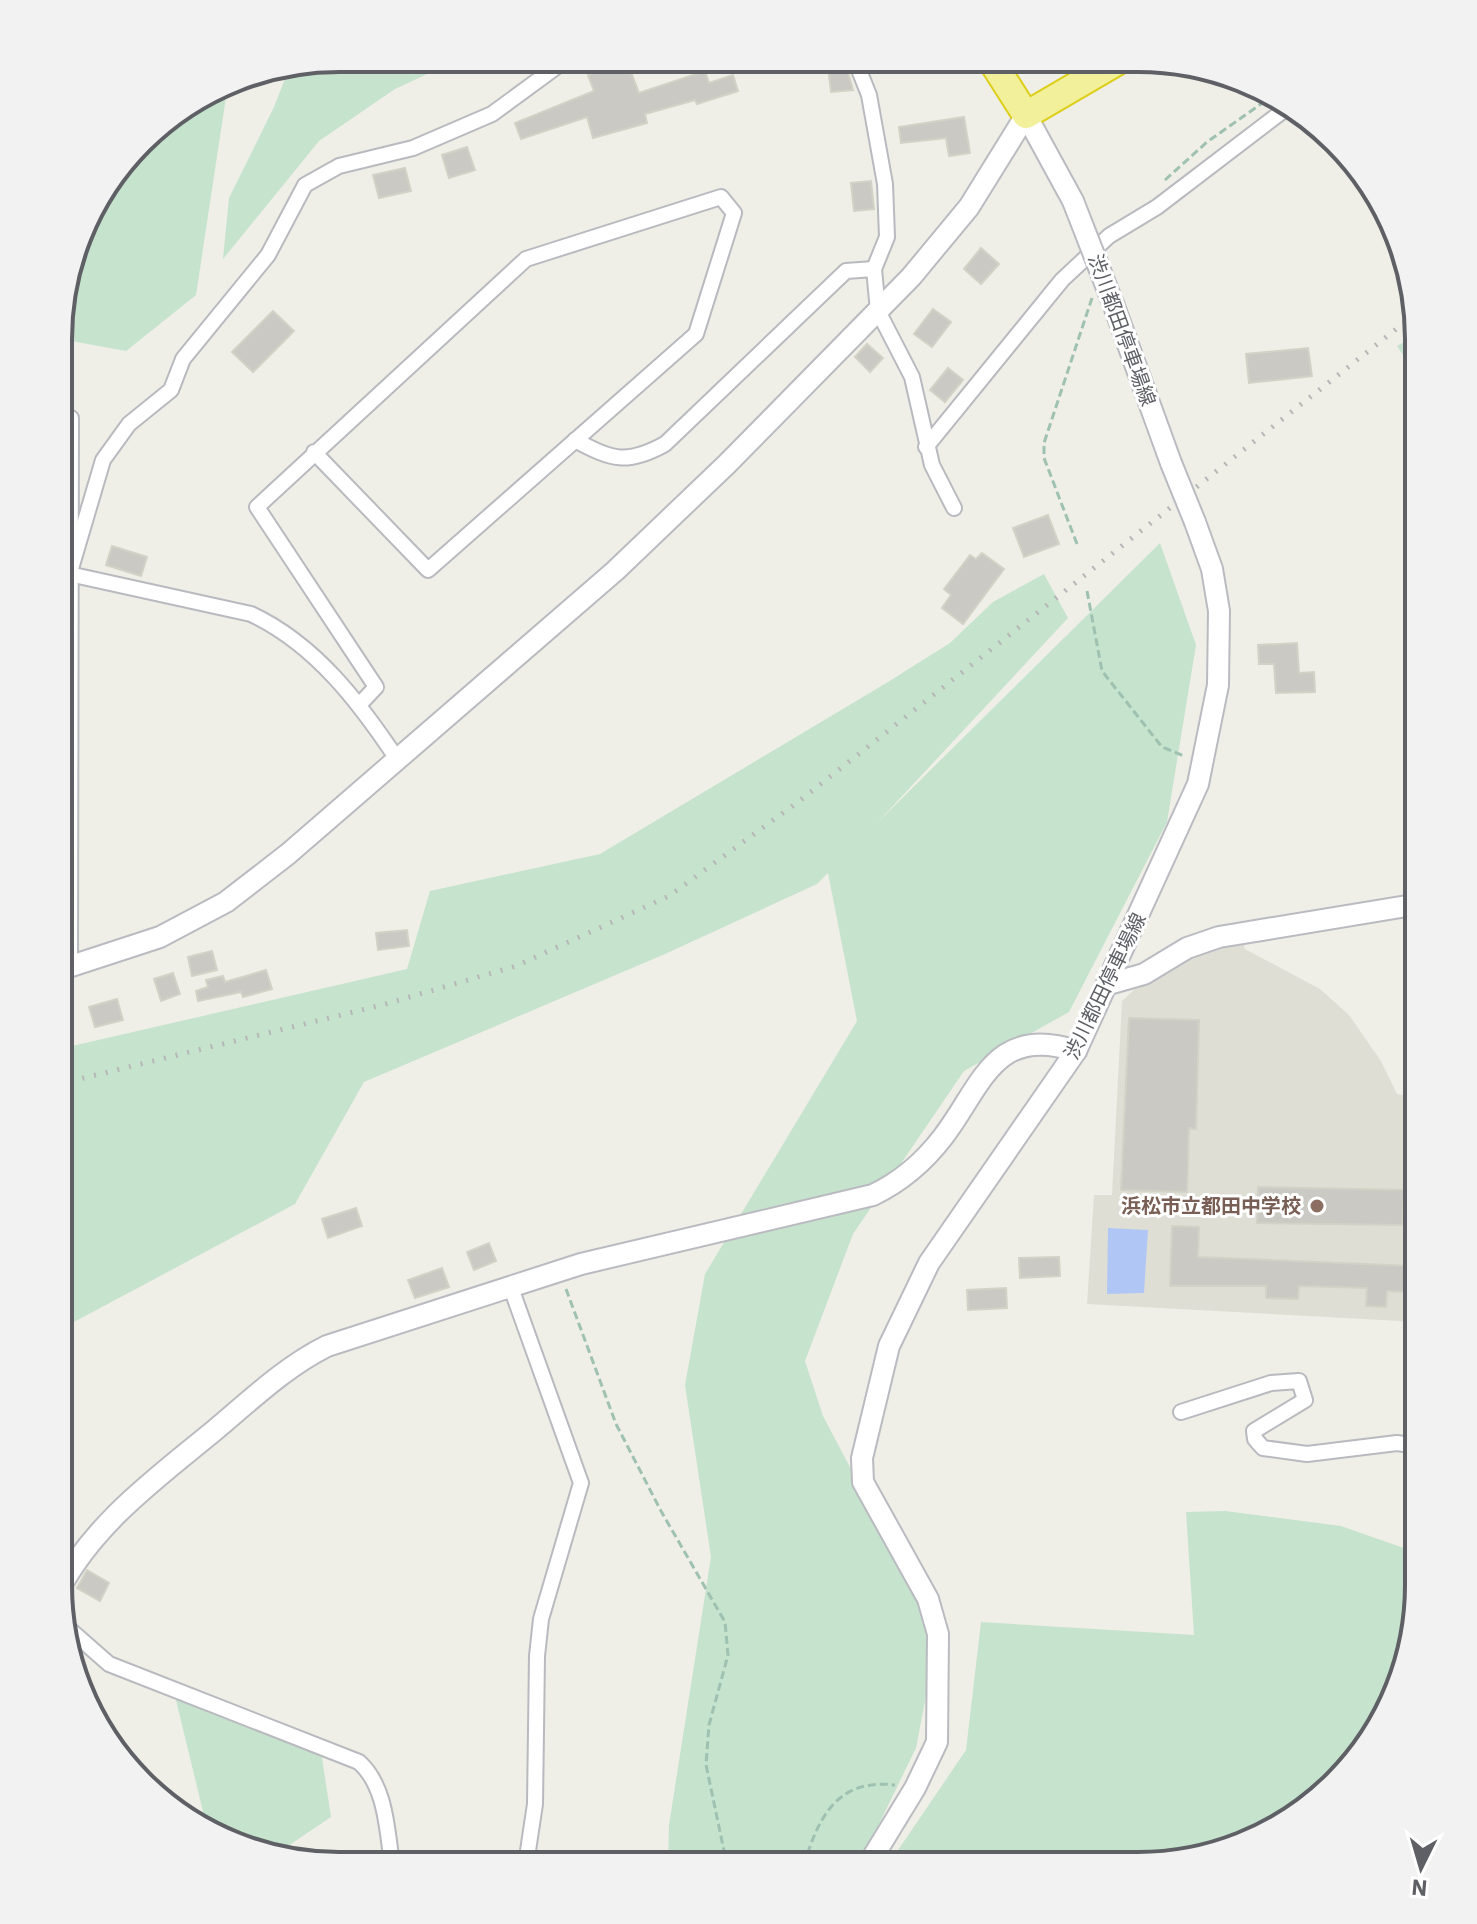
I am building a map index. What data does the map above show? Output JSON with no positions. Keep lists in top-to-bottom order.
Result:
{
  "streets": {
    "street": ["渋川都田停車場線"]
  },
  "places": ["浜松市立都田中学校"],
  "north": "bottom"
}
